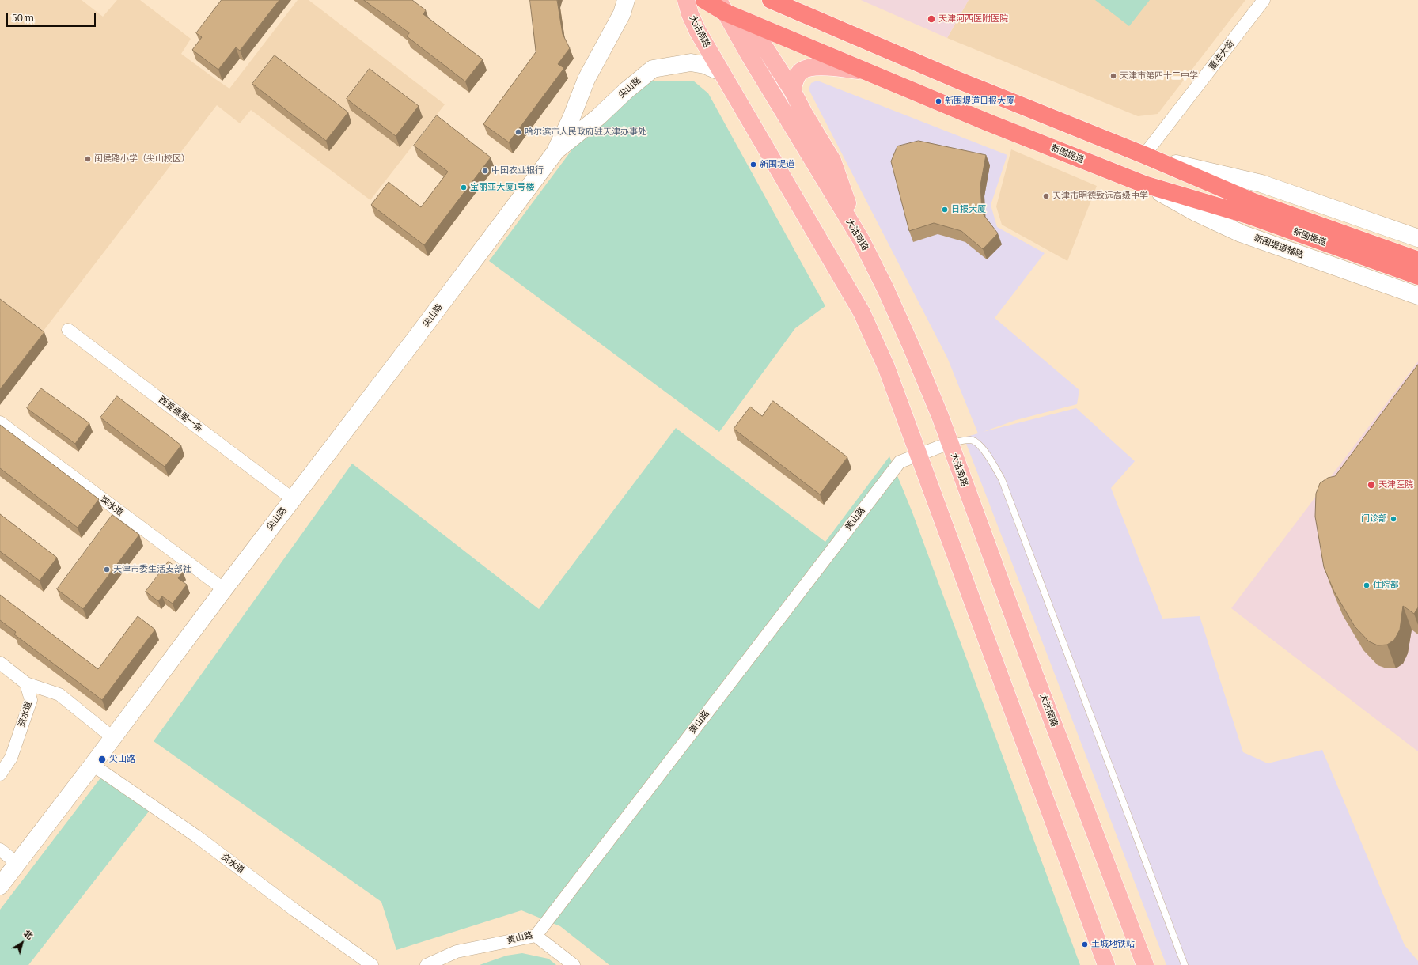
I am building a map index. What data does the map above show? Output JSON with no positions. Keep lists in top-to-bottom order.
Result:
{
  "streets": {
    "highway": ["新围堤道"],
    "main road": ["大沽南路", "尖山路", "新围堤道辅路"],
    "street": [
      "重华大街",
      "西爱德里一条",
      "滦水道",
      "黄山路",
      "资水道"
    ]
  },
  "crossings": [
    ["大沽南路", "尖山路"],
    ["大沽南路", "新围堤道"],
    ["大沽南路", "黄山路"],
    ["重华大街", "新围堤道"],
    ["尖山路", "西爱德里一条"],
    ["尖山路", "滦水道"],
    ["尖山路", "资水道"],
    ["新围堤道", "新围堤道辅路"]
  ],
  "places": [
    "天津河西医附医院",
    "天津市第四十二中学",
    "新围堤道日报大厦",
    "哈尔滨市人民政府驻天津办事处",
    "闽侯路小学（尖山校区）",
    "新围堤道",
    "中国农业银行",
    "宝丽亚大厦1号楼",
    "天津市明德致远高级中学",
    "日报大厦",
    "天津医院",
    "门诊部",
    "天津市委生活支部社",
    "住院部",
    "尖山路",
    "土城地铁站"
  ],
  "scale_bar": "50 m",
  "north": "top right"
}
